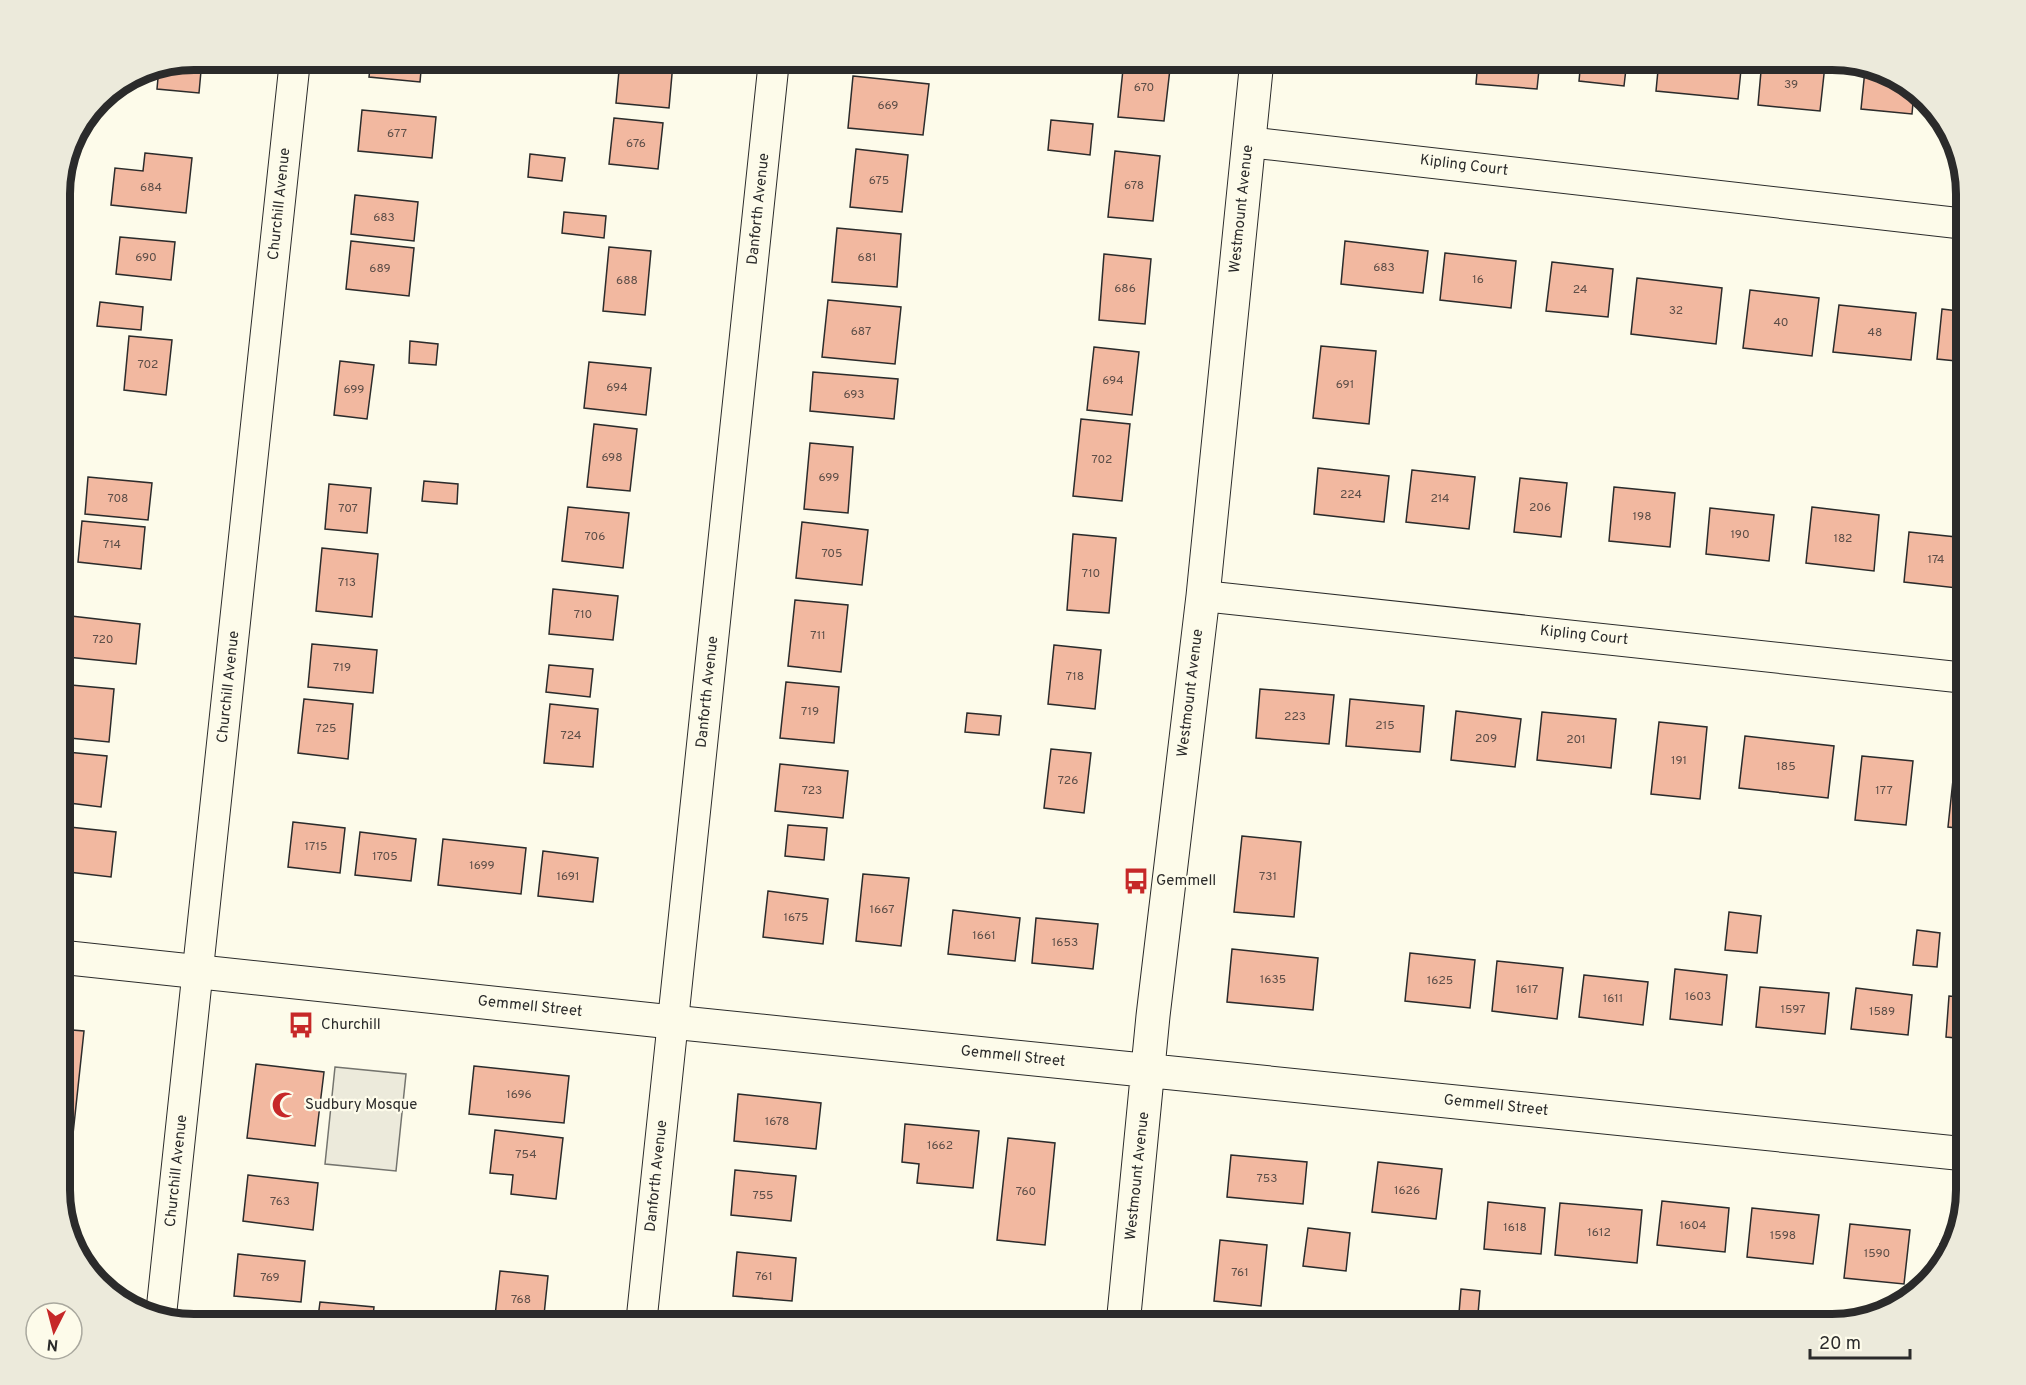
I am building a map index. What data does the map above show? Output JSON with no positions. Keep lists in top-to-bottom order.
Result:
{
  "streets": {
    "street": [
      "Kipling Court",
      "Churchill Avenue",
      "Danforth Avenue",
      "Westmount Avenue",
      "Gemmell Street"
    ]
  },
  "crossings": [
    ["Kipling Court", "Westmount Avenue"],
    ["Churchill Avenue", "Gemmell Street"],
    ["Danforth Avenue", "Gemmell Street"],
    ["Westmount Avenue", "Gemmell Street"]
  ],
  "places": {
    "bus stop": ["Gemmell", "Churchill"],
    "mosque": ["Sudbury Mosque"]
  },
  "house_numbers": [
    "39",
    "670",
    "669",
    "677",
    "676",
    "675",
    "678",
    "684",
    "683",
    "690",
    "681",
    "683",
    "689",
    "16",
    "688",
    "686",
    "24",
    "32",
    "40",
    "687",
    "48",
    "702",
    "694",
    "691",
    "694",
    "699",
    "693",
    "698",
    "702",
    "699",
    "224",
    "708",
    "214",
    "206",
    "707",
    "198",
    "190",
    "706",
    "182",
    "714",
    "705",
    "174",
    "710",
    "713",
    "710",
    "711",
    "720",
    "719",
    "718",
    "719",
    "223",
    "215",
    "725",
    "724",
    "209",
    "201",
    "191",
    "185",
    "726",
    "723",
    "177",
    "1715",
    "1705",
    "1699",
    "1691",
    "731",
    "1667",
    "1675",
    "1661",
    "1653",
    "1635",
    "1625",
    "1617",
    "1603",
    "1611",
    "1597",
    "1589",
    "1696",
    "1678",
    "1662",
    "754",
    "753",
    "1626",
    "760",
    "755",
    "763",
    "1604",
    "1618",
    "1612",
    "1598",
    "1590",
    "761",
    "761",
    "769",
    "768"
  ],
  "scale_bar": "20 m",
  "north": "bottom"
}
